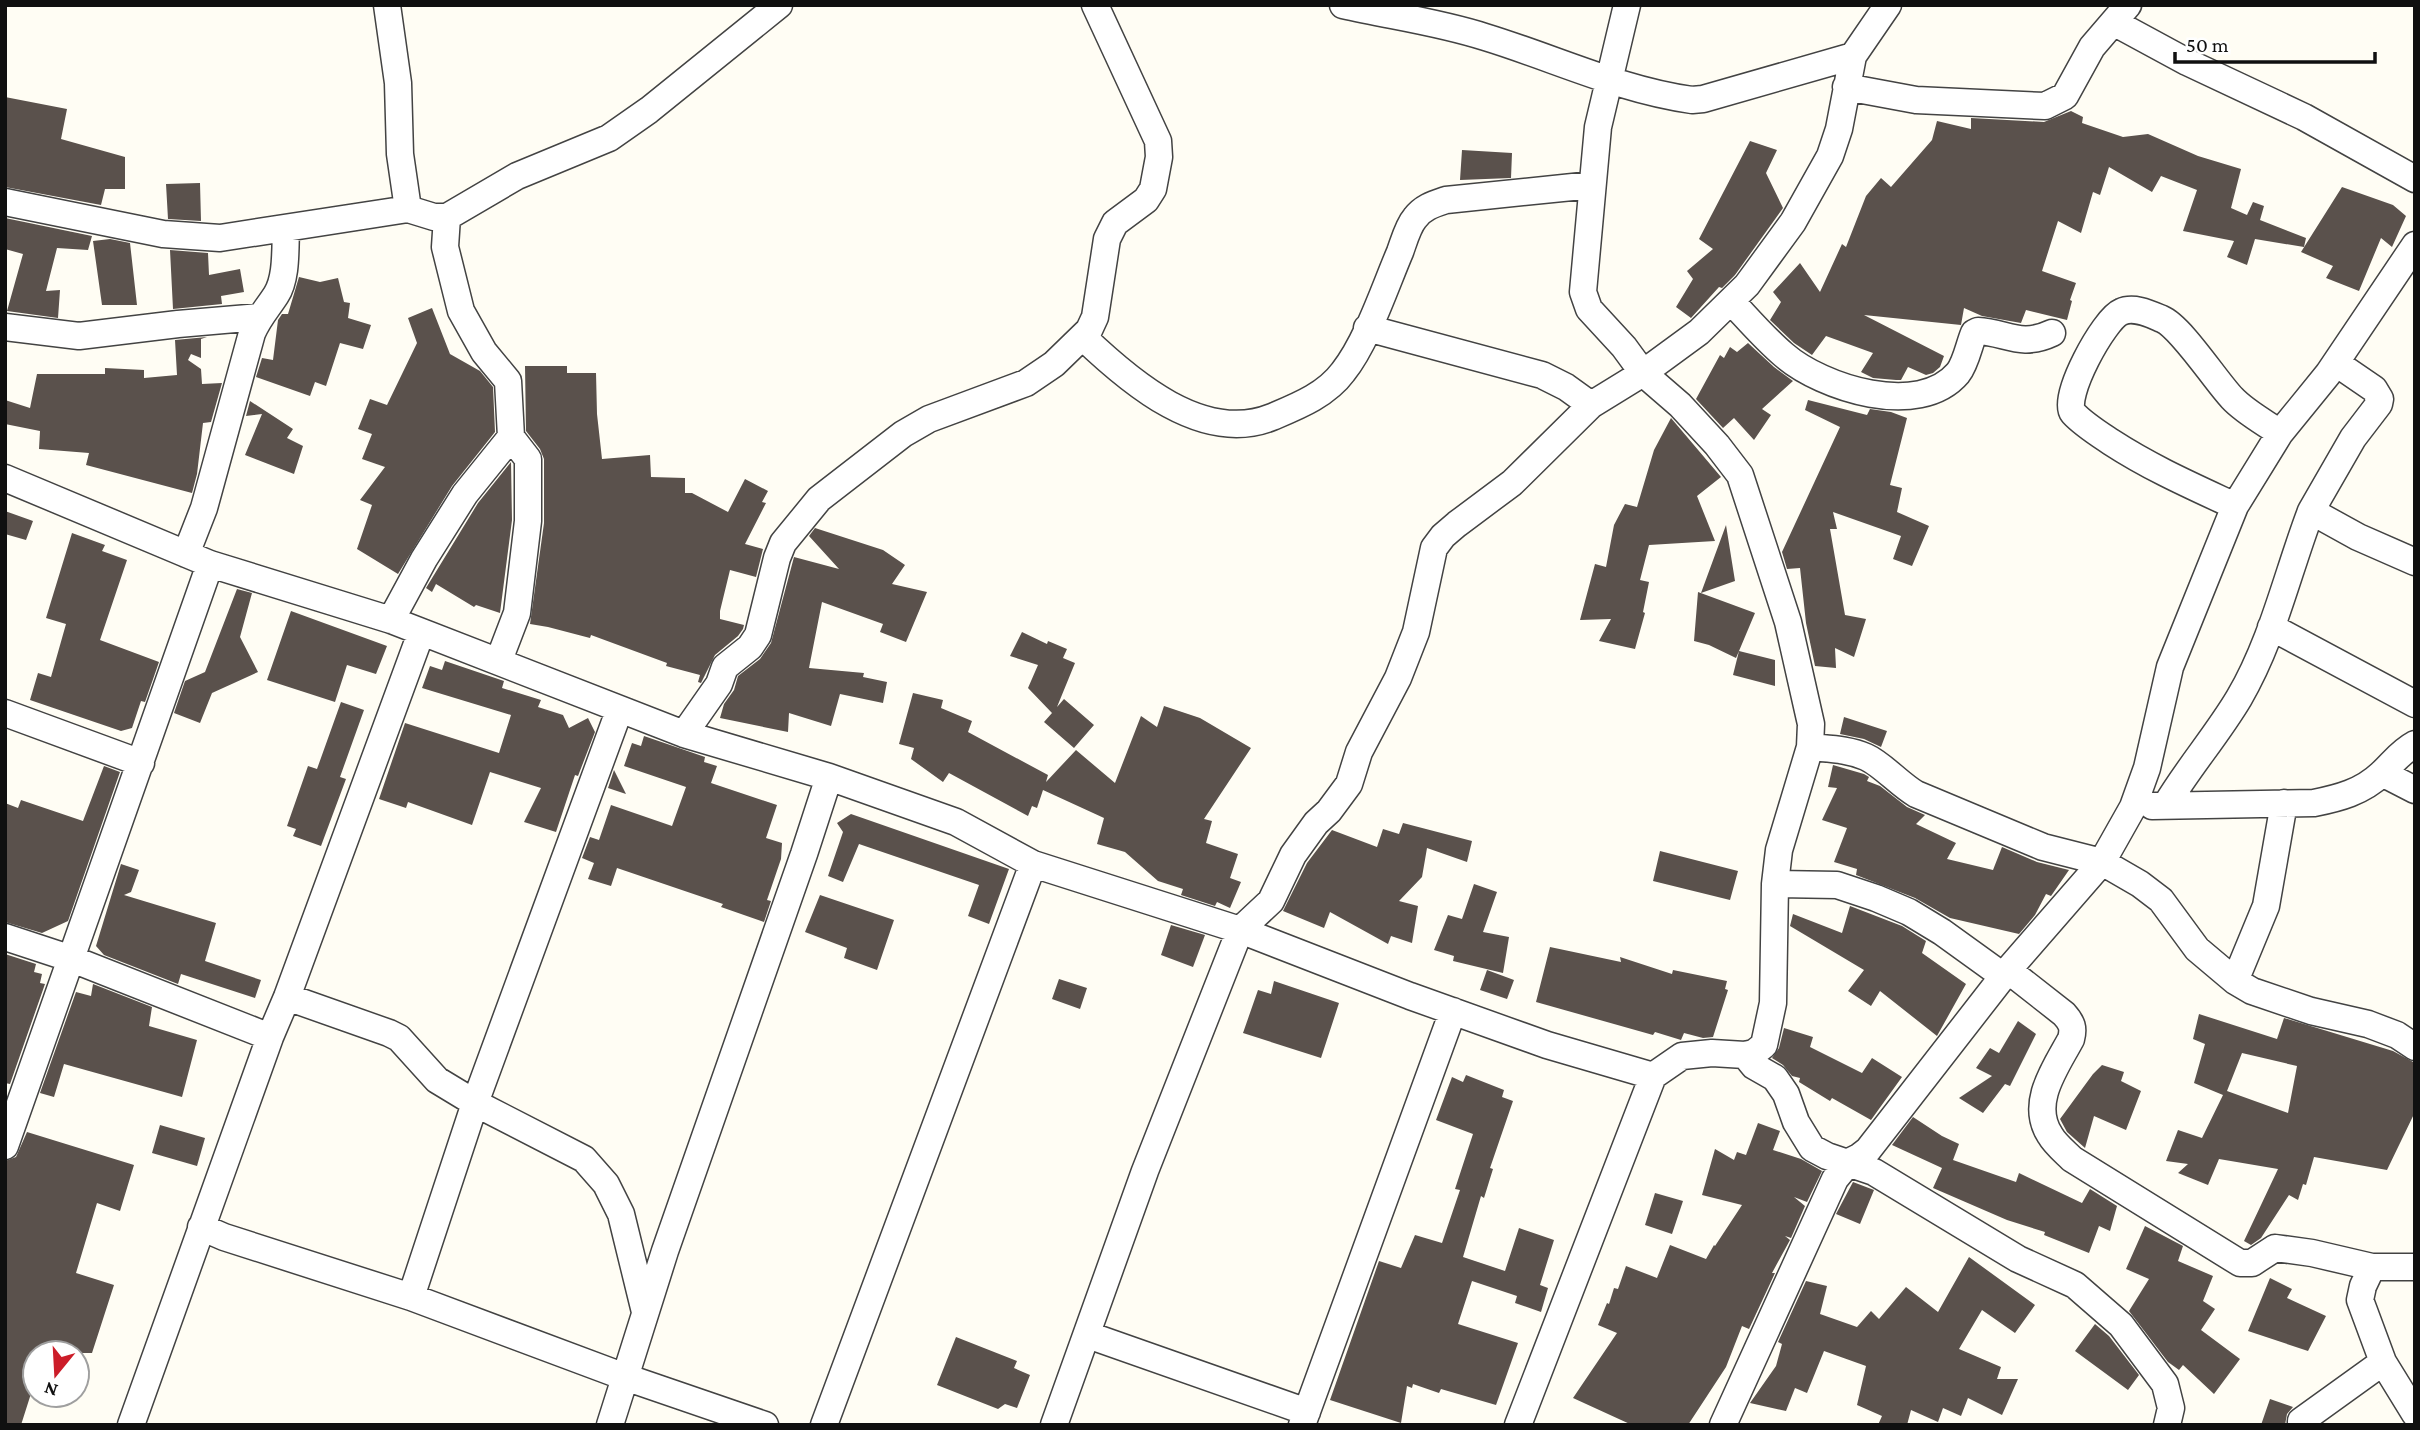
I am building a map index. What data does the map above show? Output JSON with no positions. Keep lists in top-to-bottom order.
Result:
{
  "scale_bar": "50 m",
  "north": "bottom"
}
